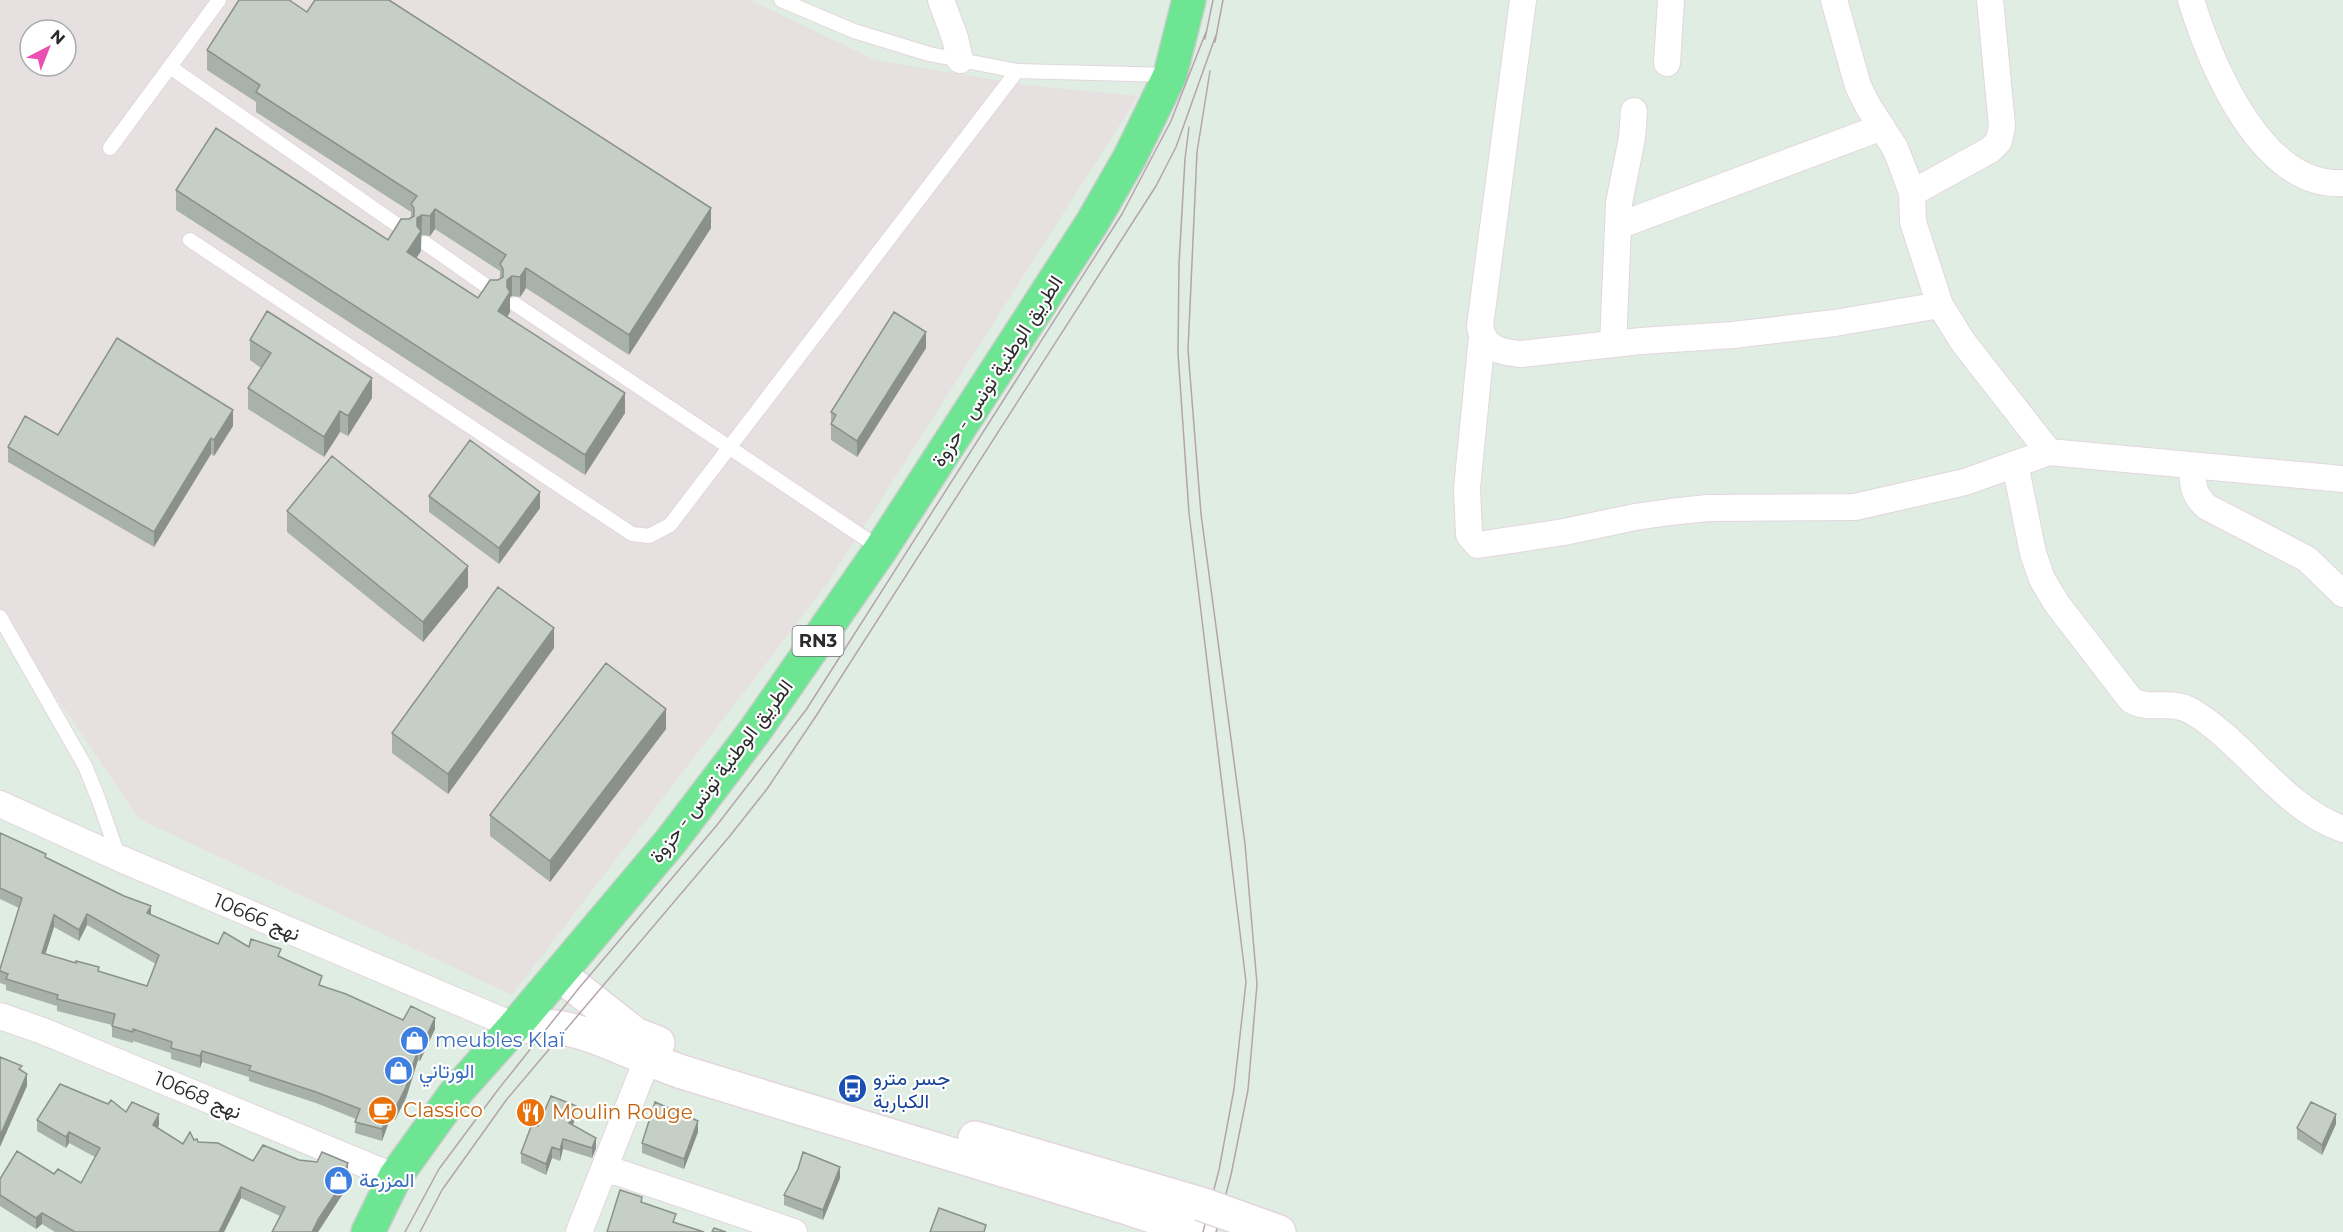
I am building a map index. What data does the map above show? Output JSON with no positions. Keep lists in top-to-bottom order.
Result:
{
  "streets": {
    "main road": ["الطريق الوطنية تونس - حزوة", "RN3"],
    "street": ["نهج 10666", "نهج 10668"]
  },
  "crossings": [
    ["الطريق الوطنية تونس - حزوة", "نهج 10666"],
    ["الطريق الوطنية تونس - حزوة", "نهج 10668"]
  ],
  "places": {
    "shop": ["meubles Klaï", "الورتاني", "المزرعة"],
    "bus stop": ["جسر مترو الكبارية"],
    "cafe": ["Classico"],
    "restaurant": ["Moulin Rouge"]
  },
  "north": "top right"
}
